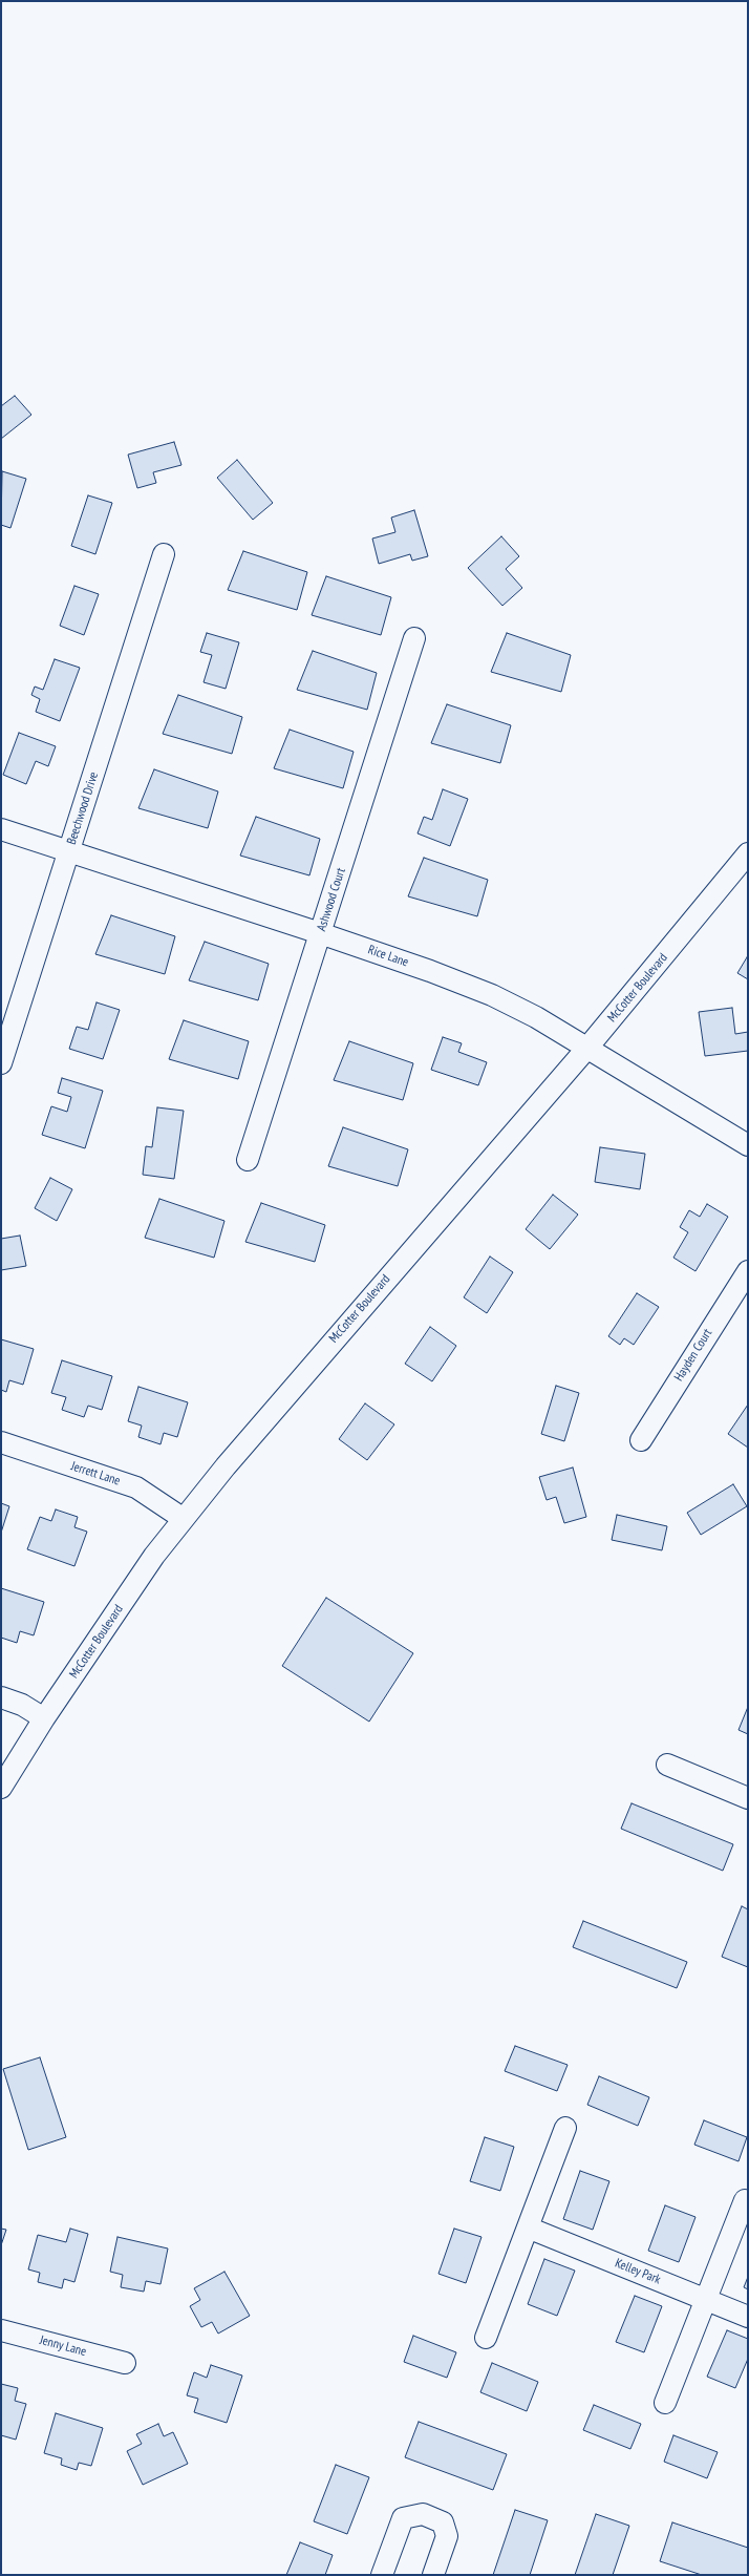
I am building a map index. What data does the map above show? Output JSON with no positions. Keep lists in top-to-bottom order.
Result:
{
  "streets": {
    "street": [
      "Beechwood Drive",
      "Ashwood Court",
      "Rice Lane",
      "McCotter Boulevard",
      "Hayden Court",
      "Jerrett Lane",
      "Kelley Park",
      "Jenny Lane"
    ]
  },
  "crossings": [
    ["Beechwood Drive", "Rice Lane"],
    ["Ashwood Court", "Rice Lane"],
    ["Rice Lane", "McCotter Boulevard"],
    ["McCotter Boulevard", "Jerrett Lane"]
  ]
}
